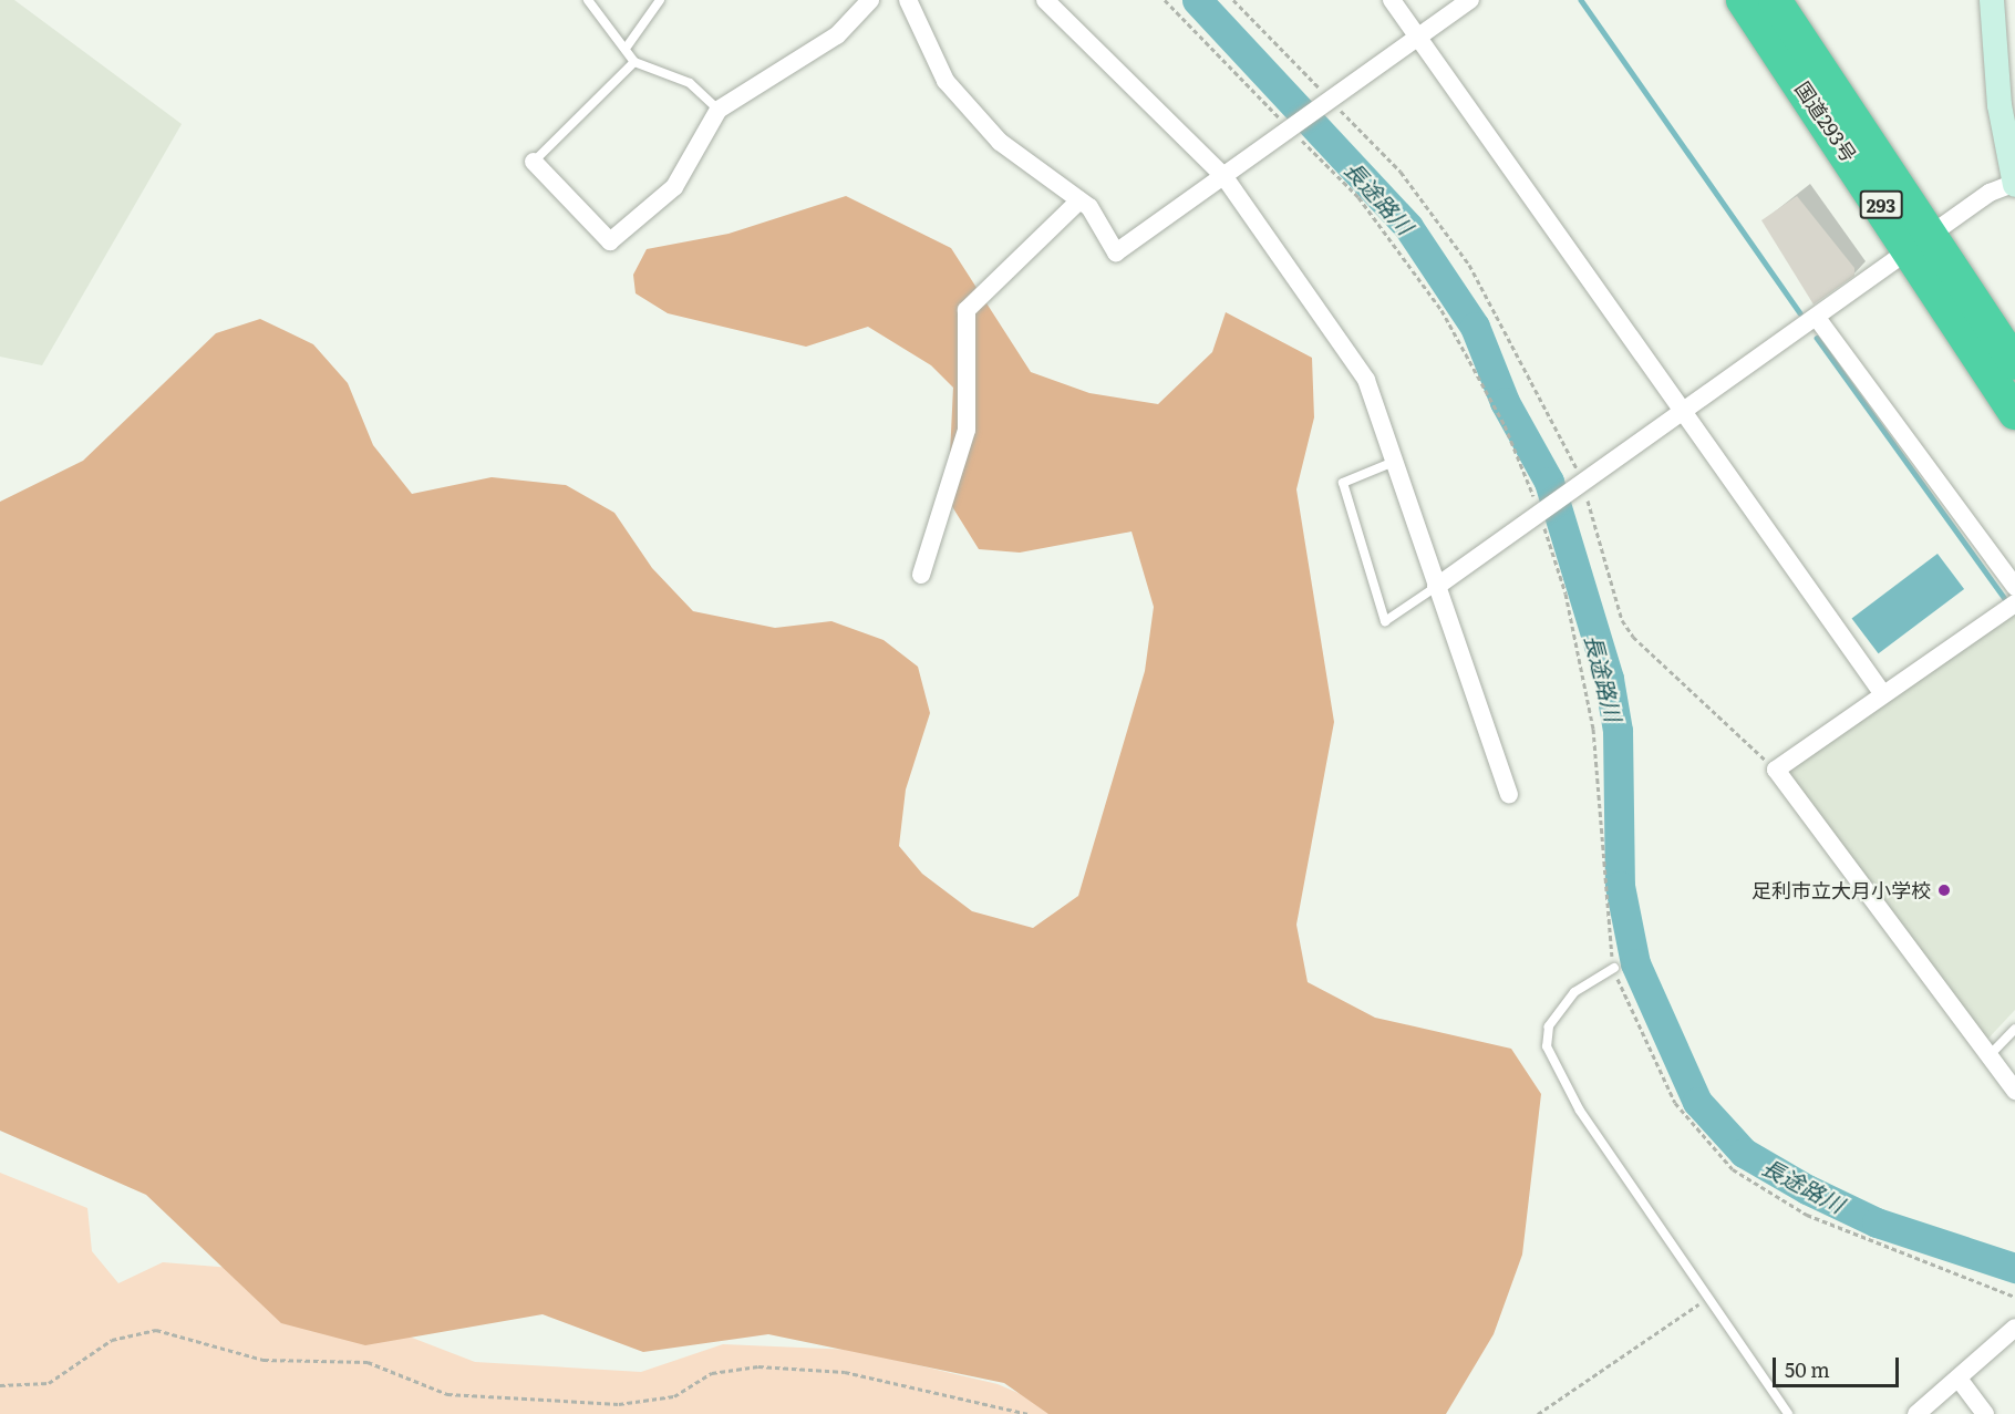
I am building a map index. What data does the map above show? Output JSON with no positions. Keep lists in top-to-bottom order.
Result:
{
  "streets": {
    "highway": ["国道293号", "293"]
  },
  "water": ["長途路川"],
  "places": ["足利市立大月小学校"],
  "scale_bar": "50 m"
}
